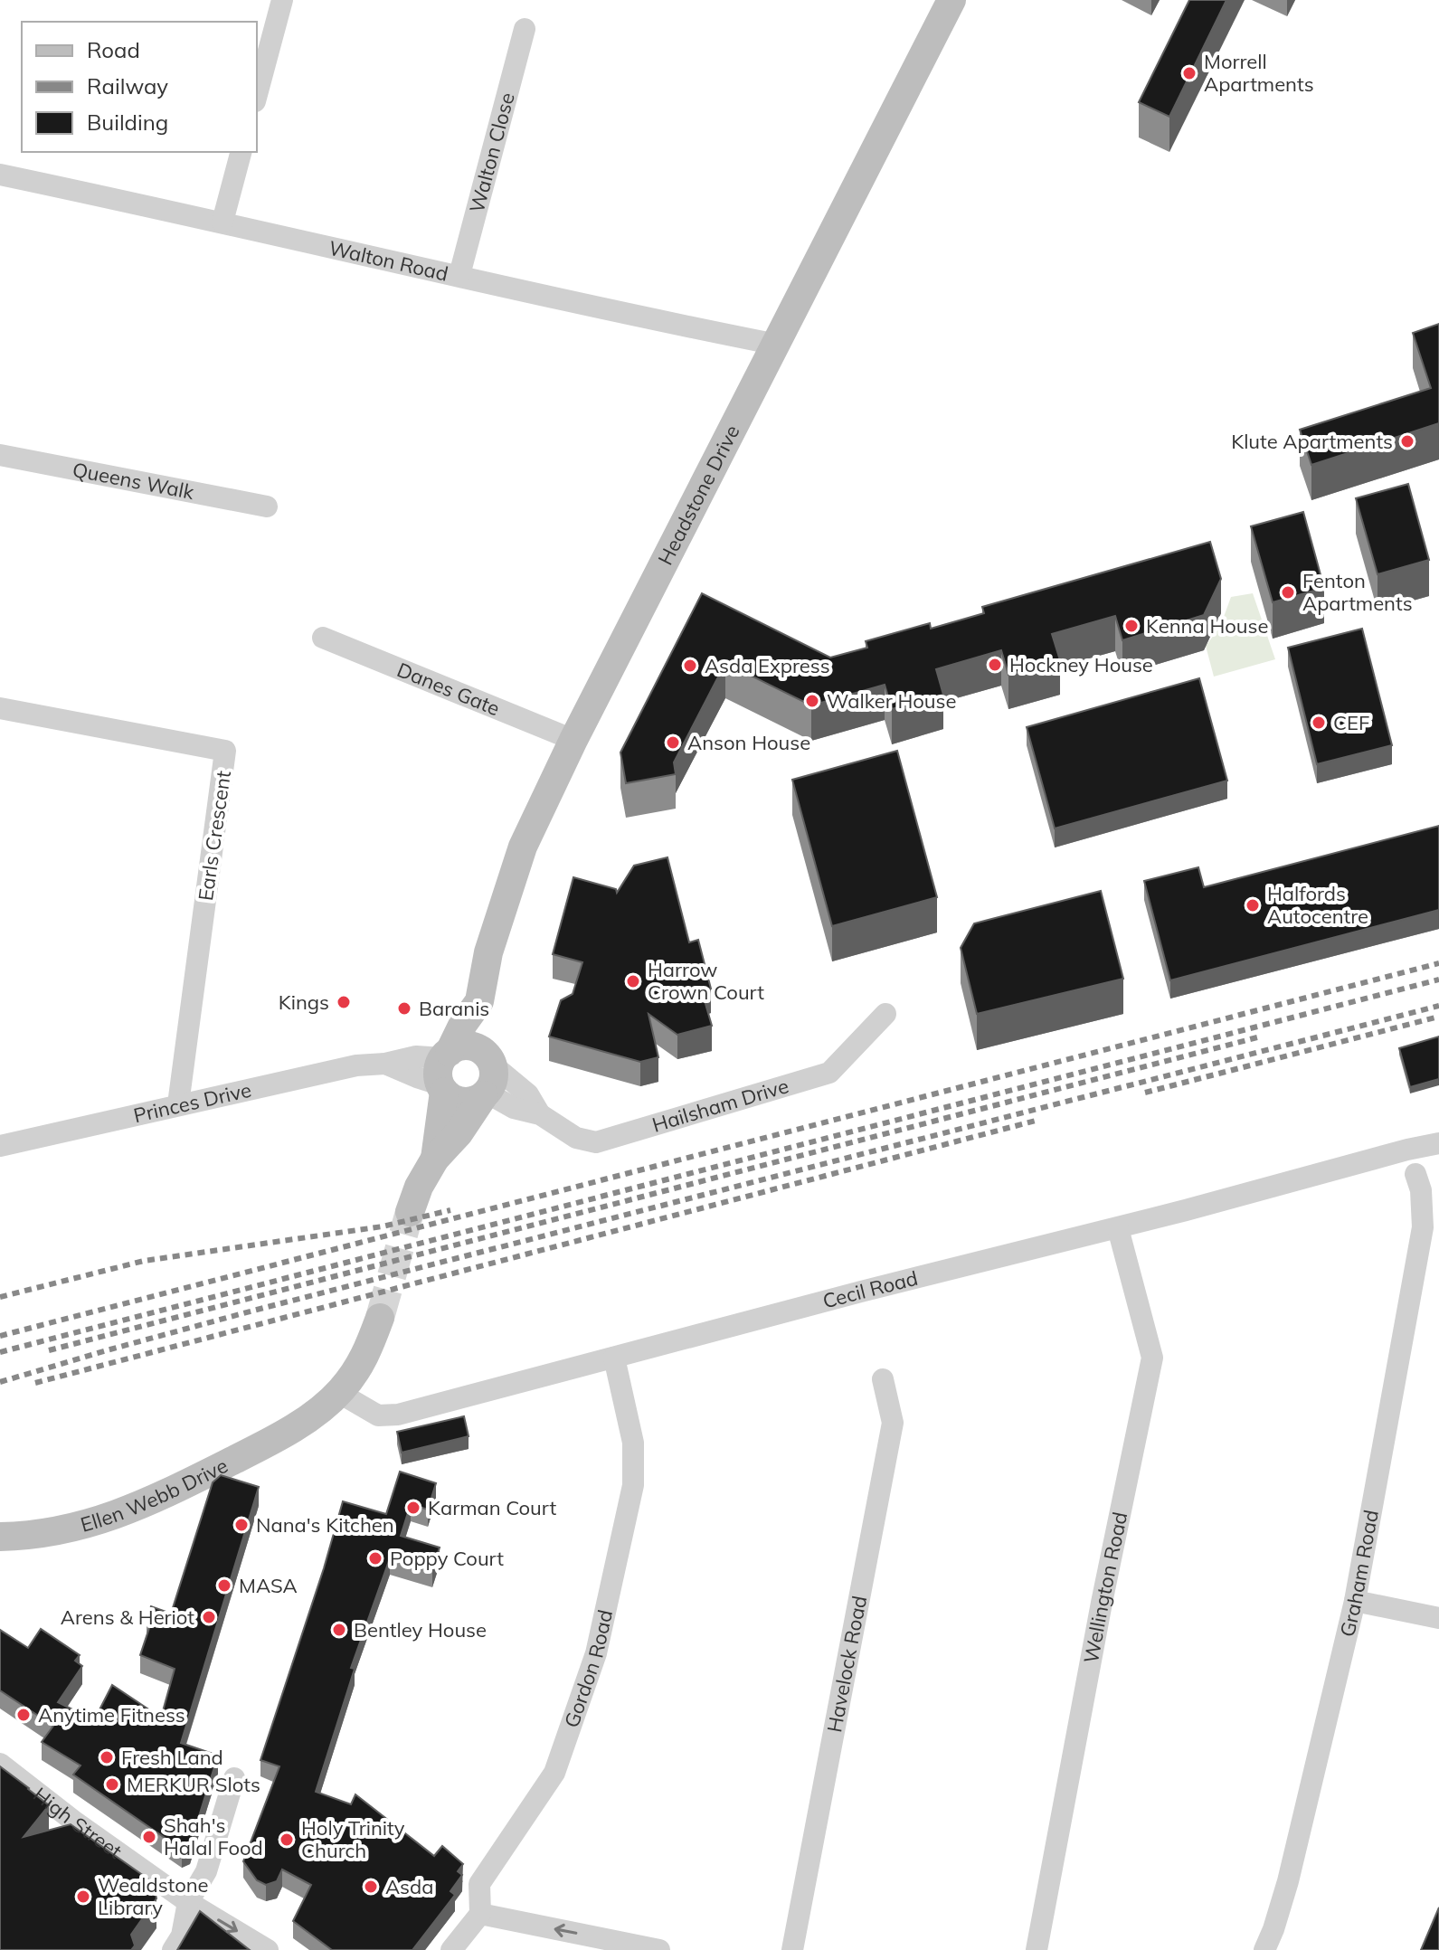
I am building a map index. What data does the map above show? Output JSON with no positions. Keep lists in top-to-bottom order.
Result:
{
  "streets": {
    "street": [
      "Walton Close",
      "Walton Road",
      "Queens Walk",
      "Headstone Drive",
      "Danes Gate",
      "Earls Crescent",
      "Princes Drive",
      "Hailsham Drive",
      "Cecil Road",
      "Ellen Webb Drive",
      "Graham Road",
      "Wellington Road",
      "Havelock Road",
      "Gordon Road",
      "High Street"
    ]
  },
  "crossings": [
    ["Walton Close", "Walton Road"],
    ["Walton Road", "Headstone Drive"],
    ["Headstone Drive", "Danes Gate"],
    ["Headstone Drive", "Princes Drive"],
    ["Headstone Drive", "Hailsham Drive"],
    ["Earls Crescent", "Princes Drive"],
    ["Princes Drive", "Hailsham Drive"],
    ["Cecil Road", "Ellen Webb Drive"],
    ["Cecil Road", "Wellington Road"],
    ["Cecil Road", "Gordon Road"]
  ],
  "places": [
    "Morrell Apartments",
    "Klute Apartments",
    "Fenton Apartments",
    "Kenna House",
    "Hockney House",
    "Asda Express",
    "Walker House",
    "CEF",
    "Anson House",
    "Halfords Autocentre",
    "Harrow Crown Court",
    "Kings",
    "Baranis",
    "Karman Court",
    "Nana's Kitchen",
    "Poppy Court",
    "MASA",
    "Arens & Heriot",
    "Bentley House",
    "Anytime Fitness",
    "Fresh Land",
    "MERKUR Slots",
    "Shah's Halal Food",
    "Holy Trinity Church",
    "Asda",
    "Wealdstone Library"
  ],
  "legend": ["Road", "Railway", "Building"]
}
